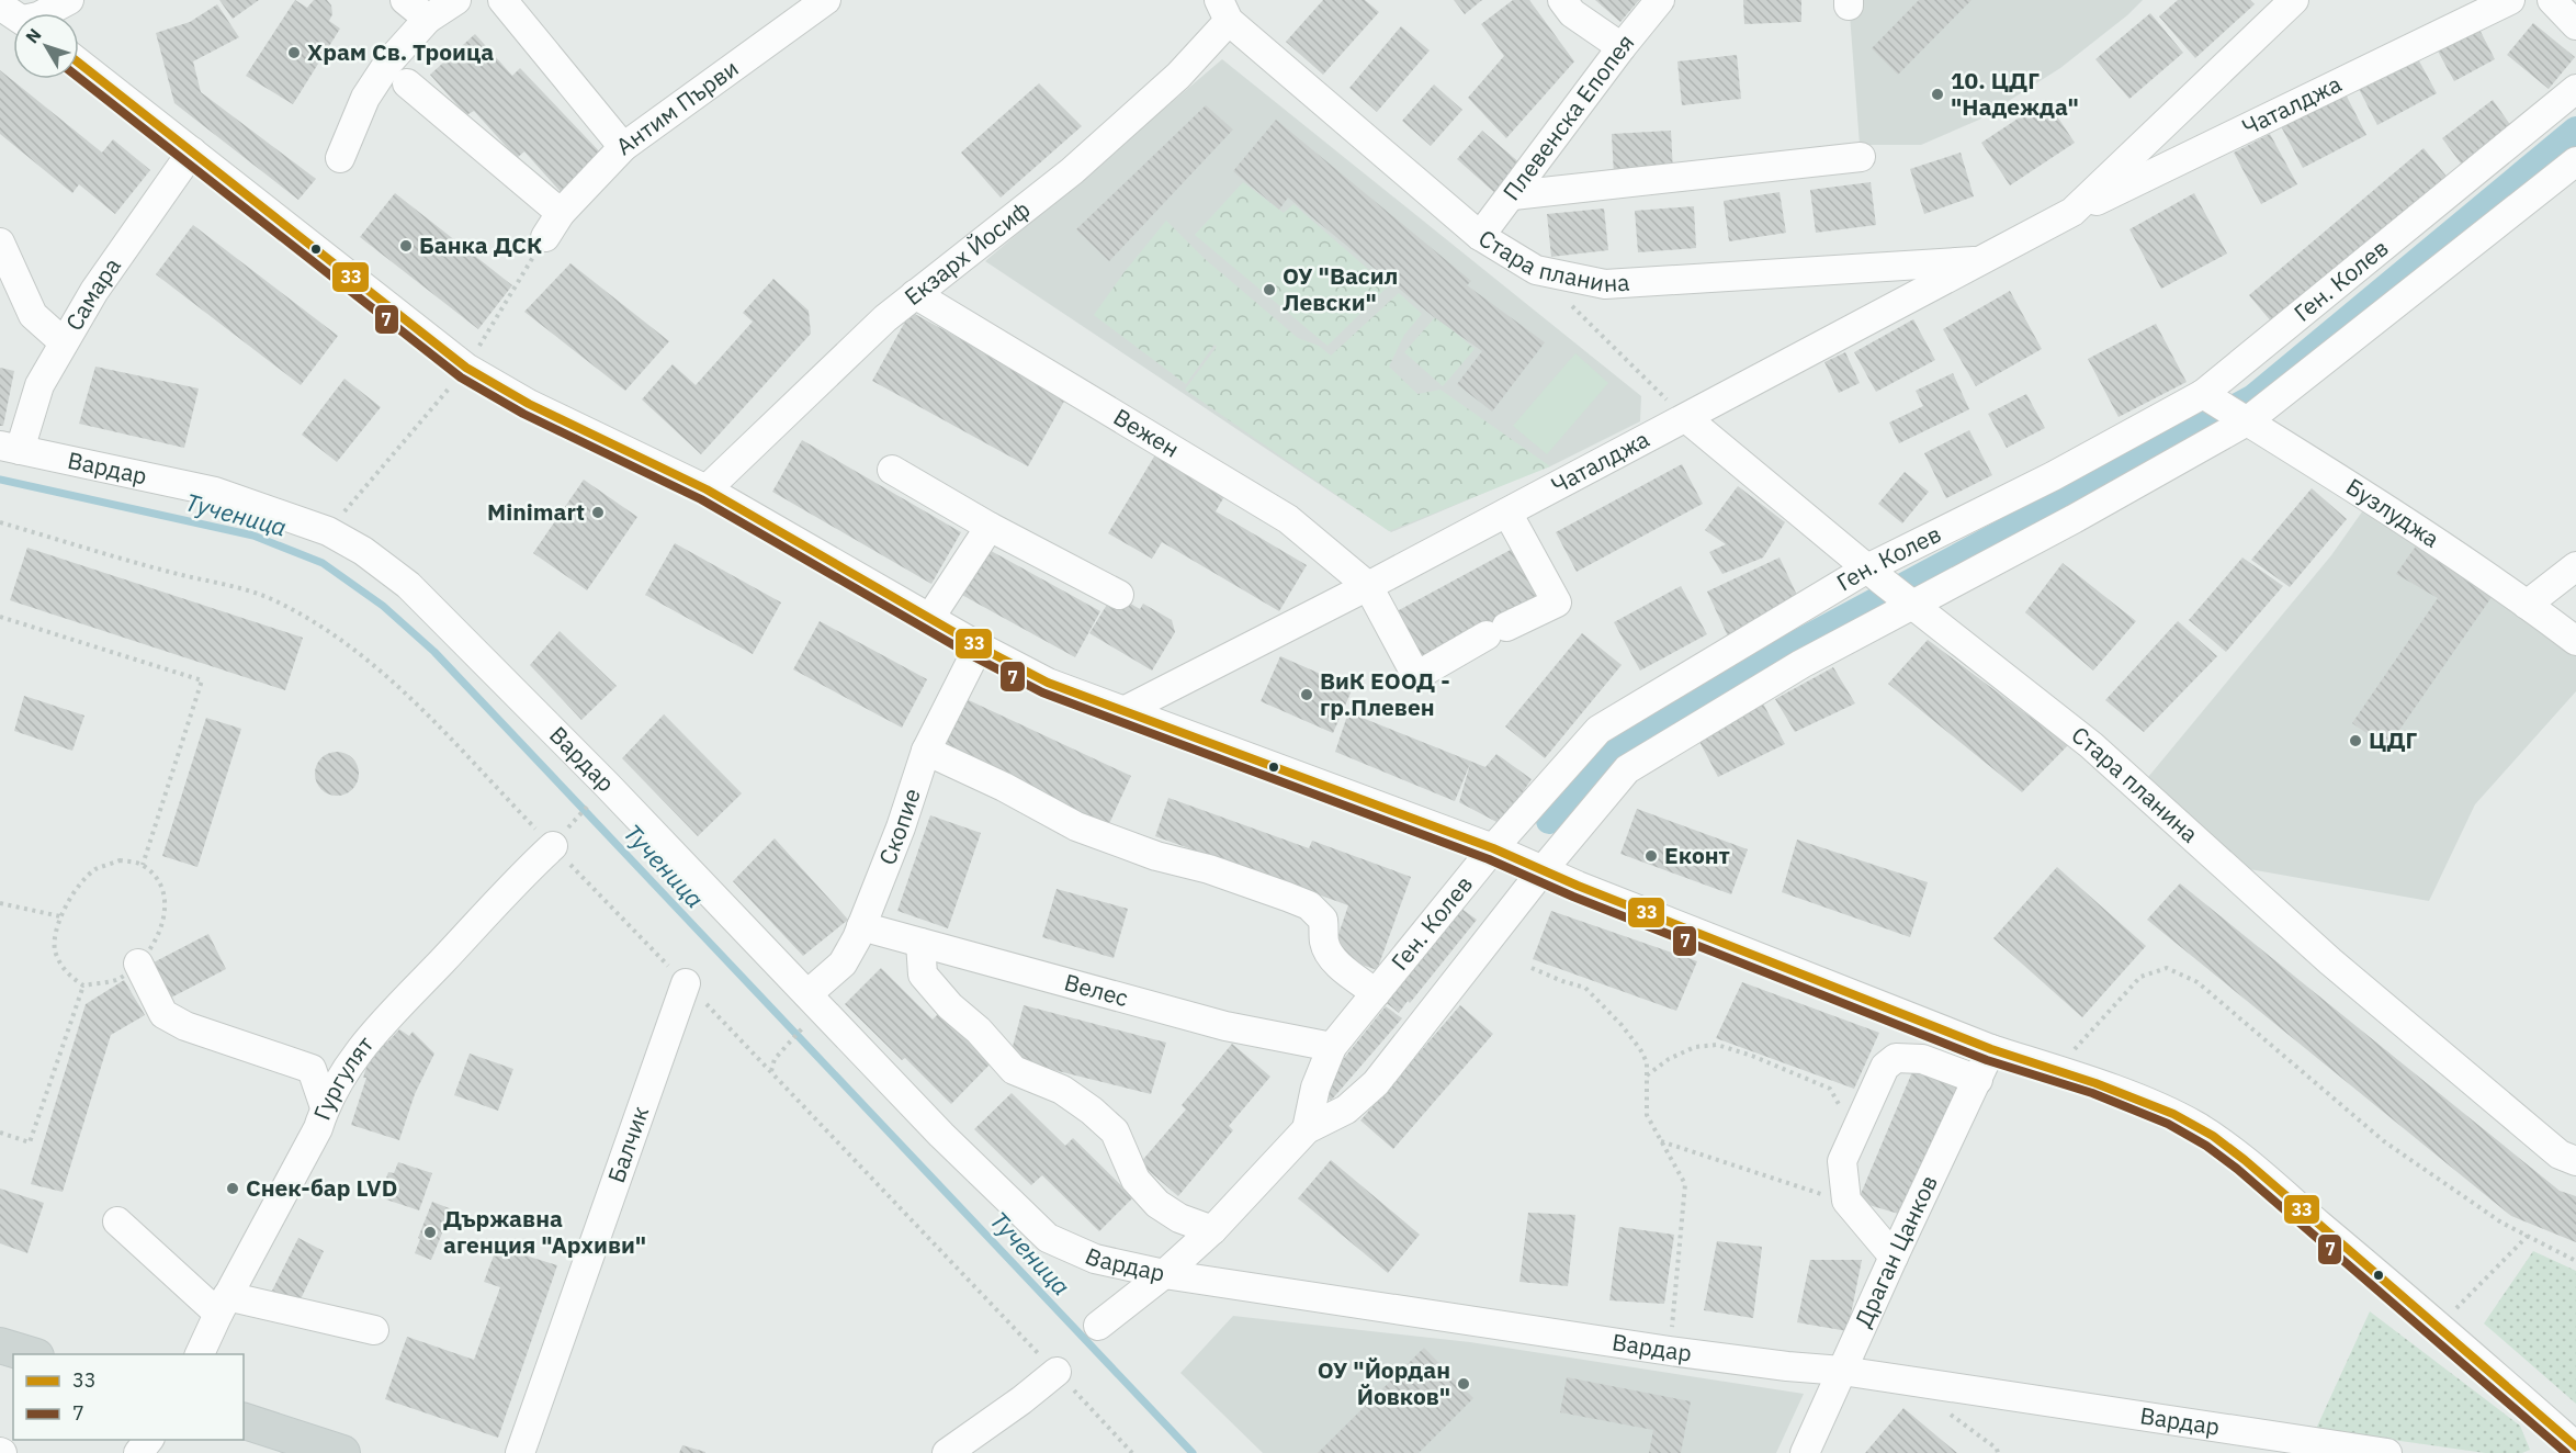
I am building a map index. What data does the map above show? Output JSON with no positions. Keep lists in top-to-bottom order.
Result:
{
  "streets": {
    "street": [
      "Чаталджа",
      "Антим Първи",
      "Плевенска Епопея",
      "Екзарх Йосиф",
      "Стара планина",
      "Ген. Колев",
      "Самара",
      "Вежен",
      "Вардар",
      "Бузлуджа",
      "Скопие",
      "Велес",
      "Гургулят",
      "Балчик",
      "Драган Цанков"
    ]
  },
  "crossings": [
    ["Чаталджа", "Стара планина"],
    ["Чаталджа", "Вежен"],
    ["Плевенска Епопея", "Стара планина"],
    ["Екзарх Йосиф", "Стара планина"],
    ["Екзарх Йосиф", "Вежен"],
    ["Стара планина", "Ген. Колев"],
    ["Ген. Колев", "Бузлуджа"],
    ["Ген. Колев", "Велес"],
    ["Самара", "Вардар"],
    ["Вардар", "Скопие"],
    ["Вардар", "Драган Цанков"],
    ["Скопие", "Велес"]
  ],
  "water": ["Тученица"],
  "places": [
    "Храм Св. Троица",
    "10. ЦДГ \"Надежда\"",
    "Банка ДСК",
    "ОУ \"Васил Левски\"",
    "Minimart",
    "ВиК ЕООД - гр.Плевен",
    "ЦДГ",
    "Еконт",
    "Снек-бар LVD",
    "Държавна агенция \"Архиви\"",
    "ОУ \"Йордан Йовков\""
  ],
  "lines": ["transit line 33", "transit line 7"],
  "legend": ["33", "7"],
  "north": "top left"
}
